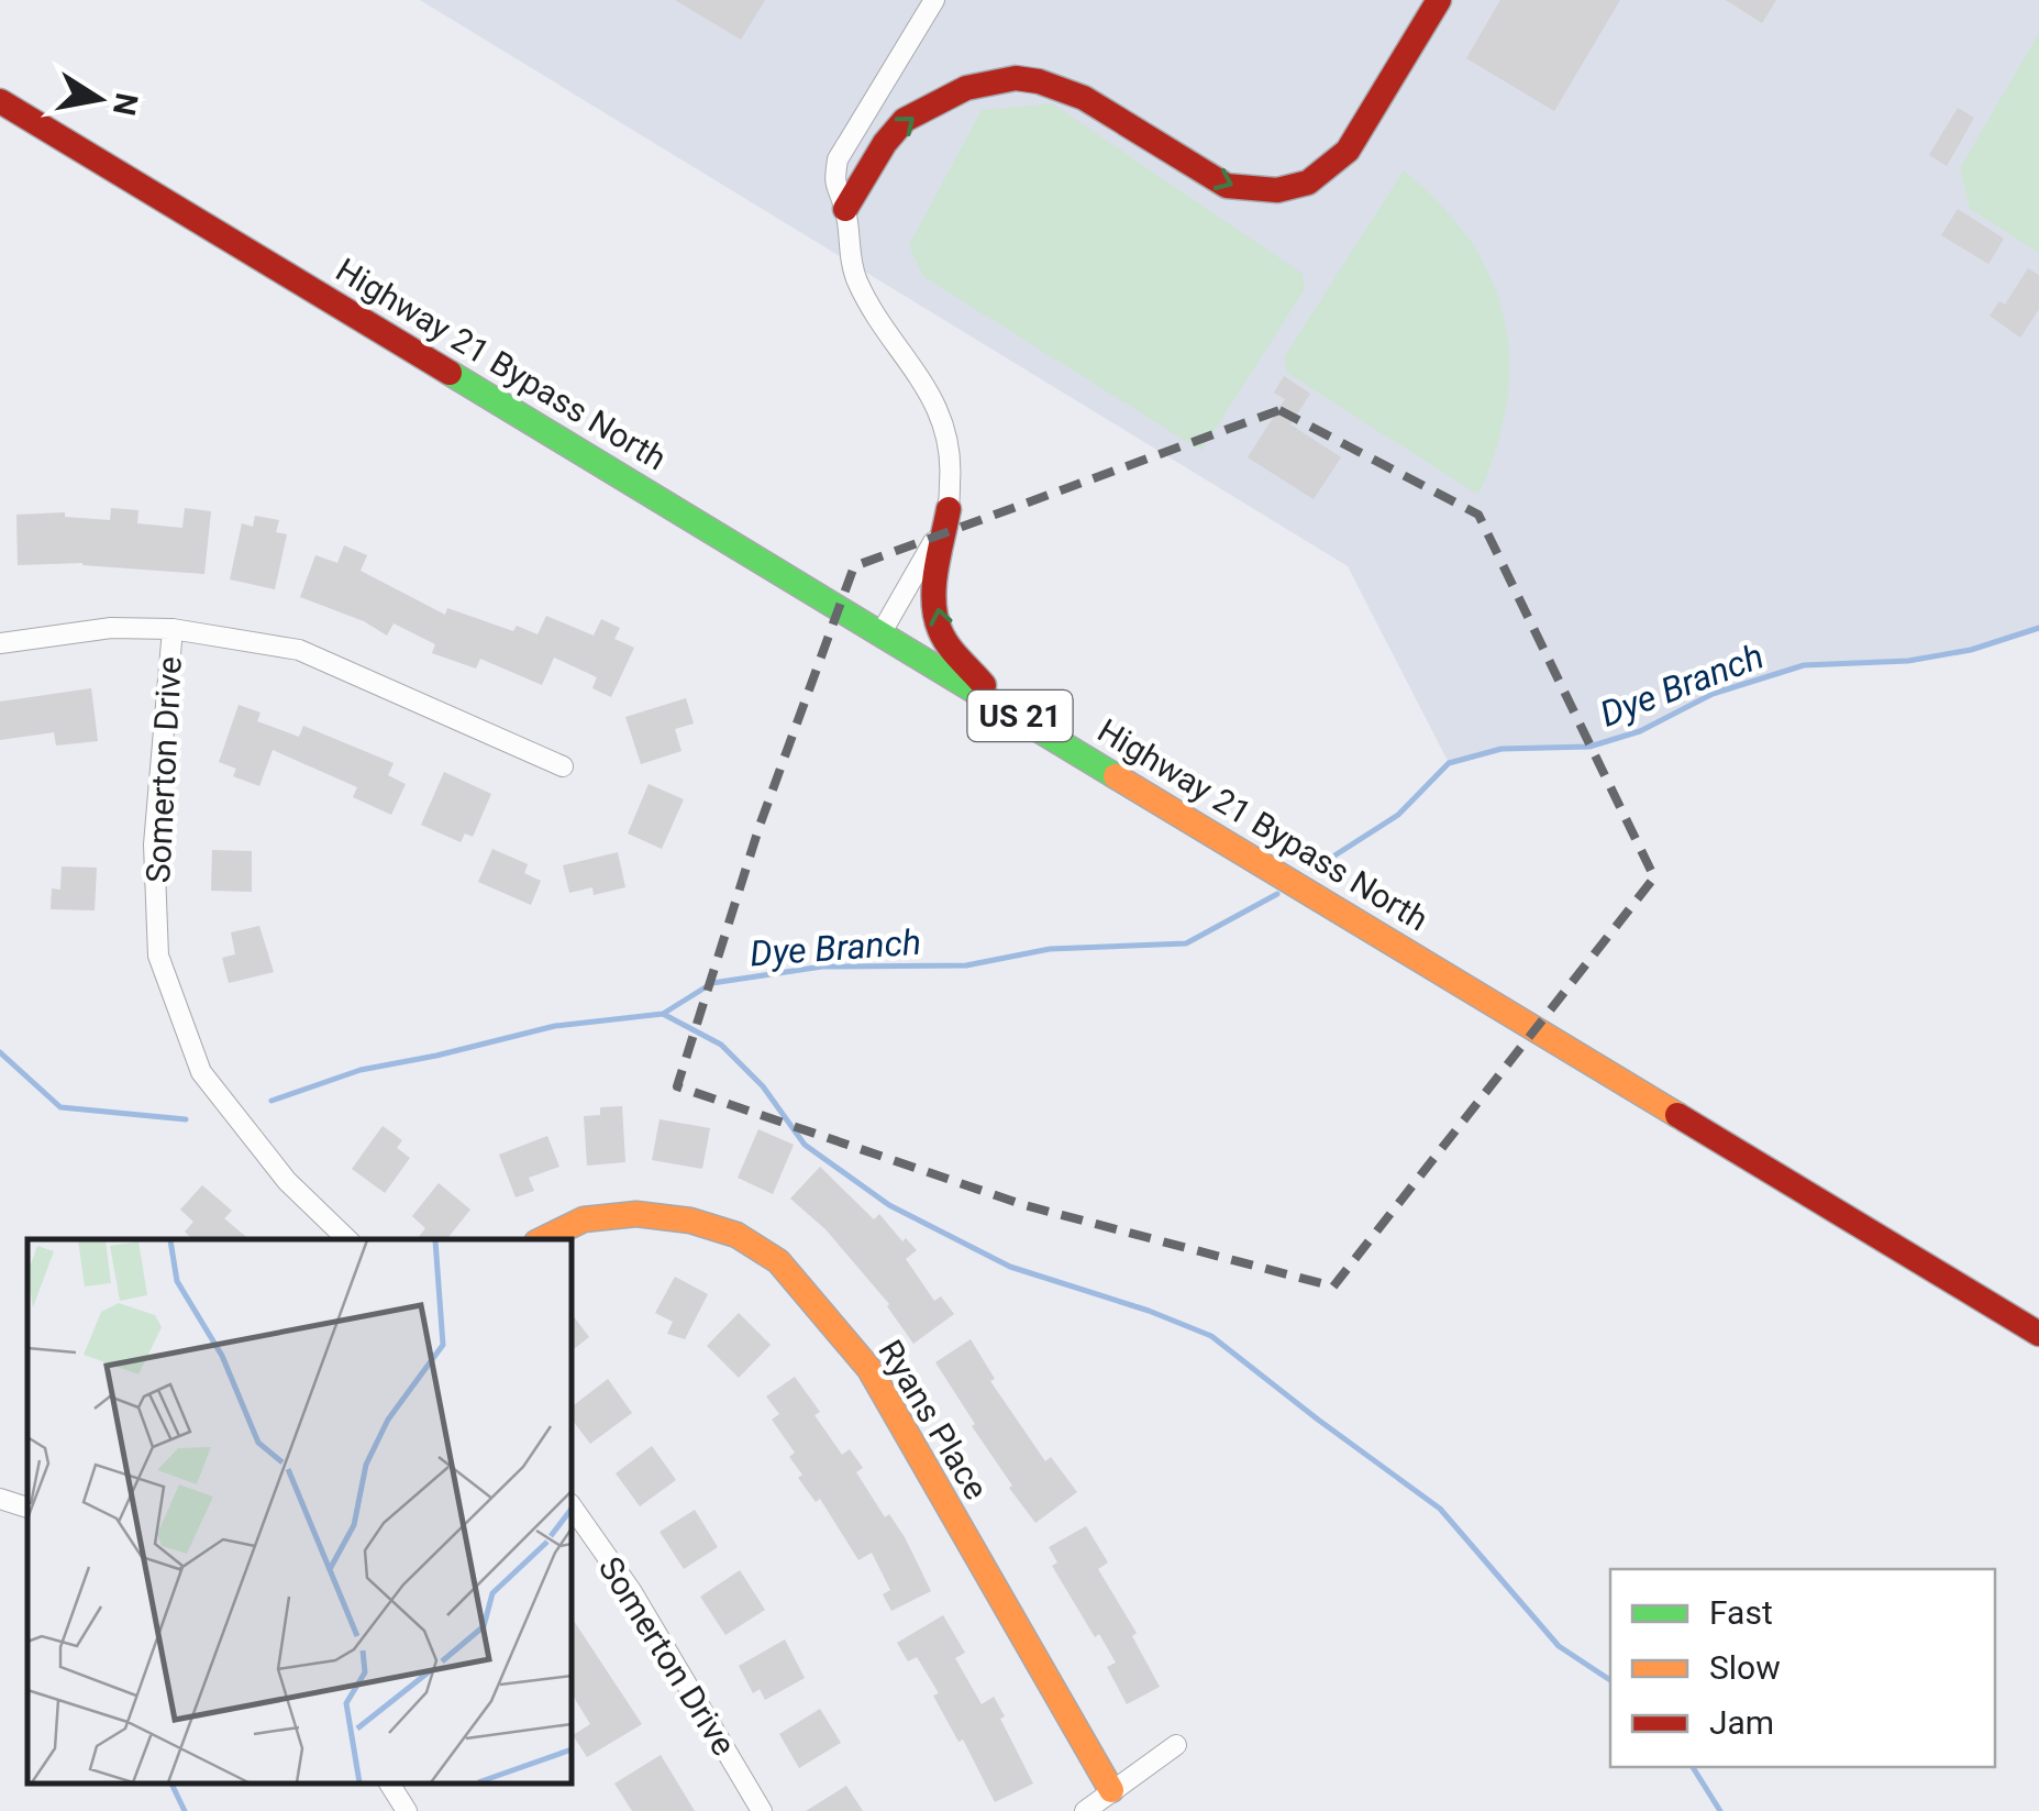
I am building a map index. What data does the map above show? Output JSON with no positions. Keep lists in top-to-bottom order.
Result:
{
  "streets": {
    "main road": ["Highway 21 Bypass North", "US 21", "Ryans Place"],
    "street": ["Somerton Drive"]
  },
  "water": ["Dye Branch"],
  "legend": ["Fast", "Slow", "Jam"],
  "north": "right"
}
